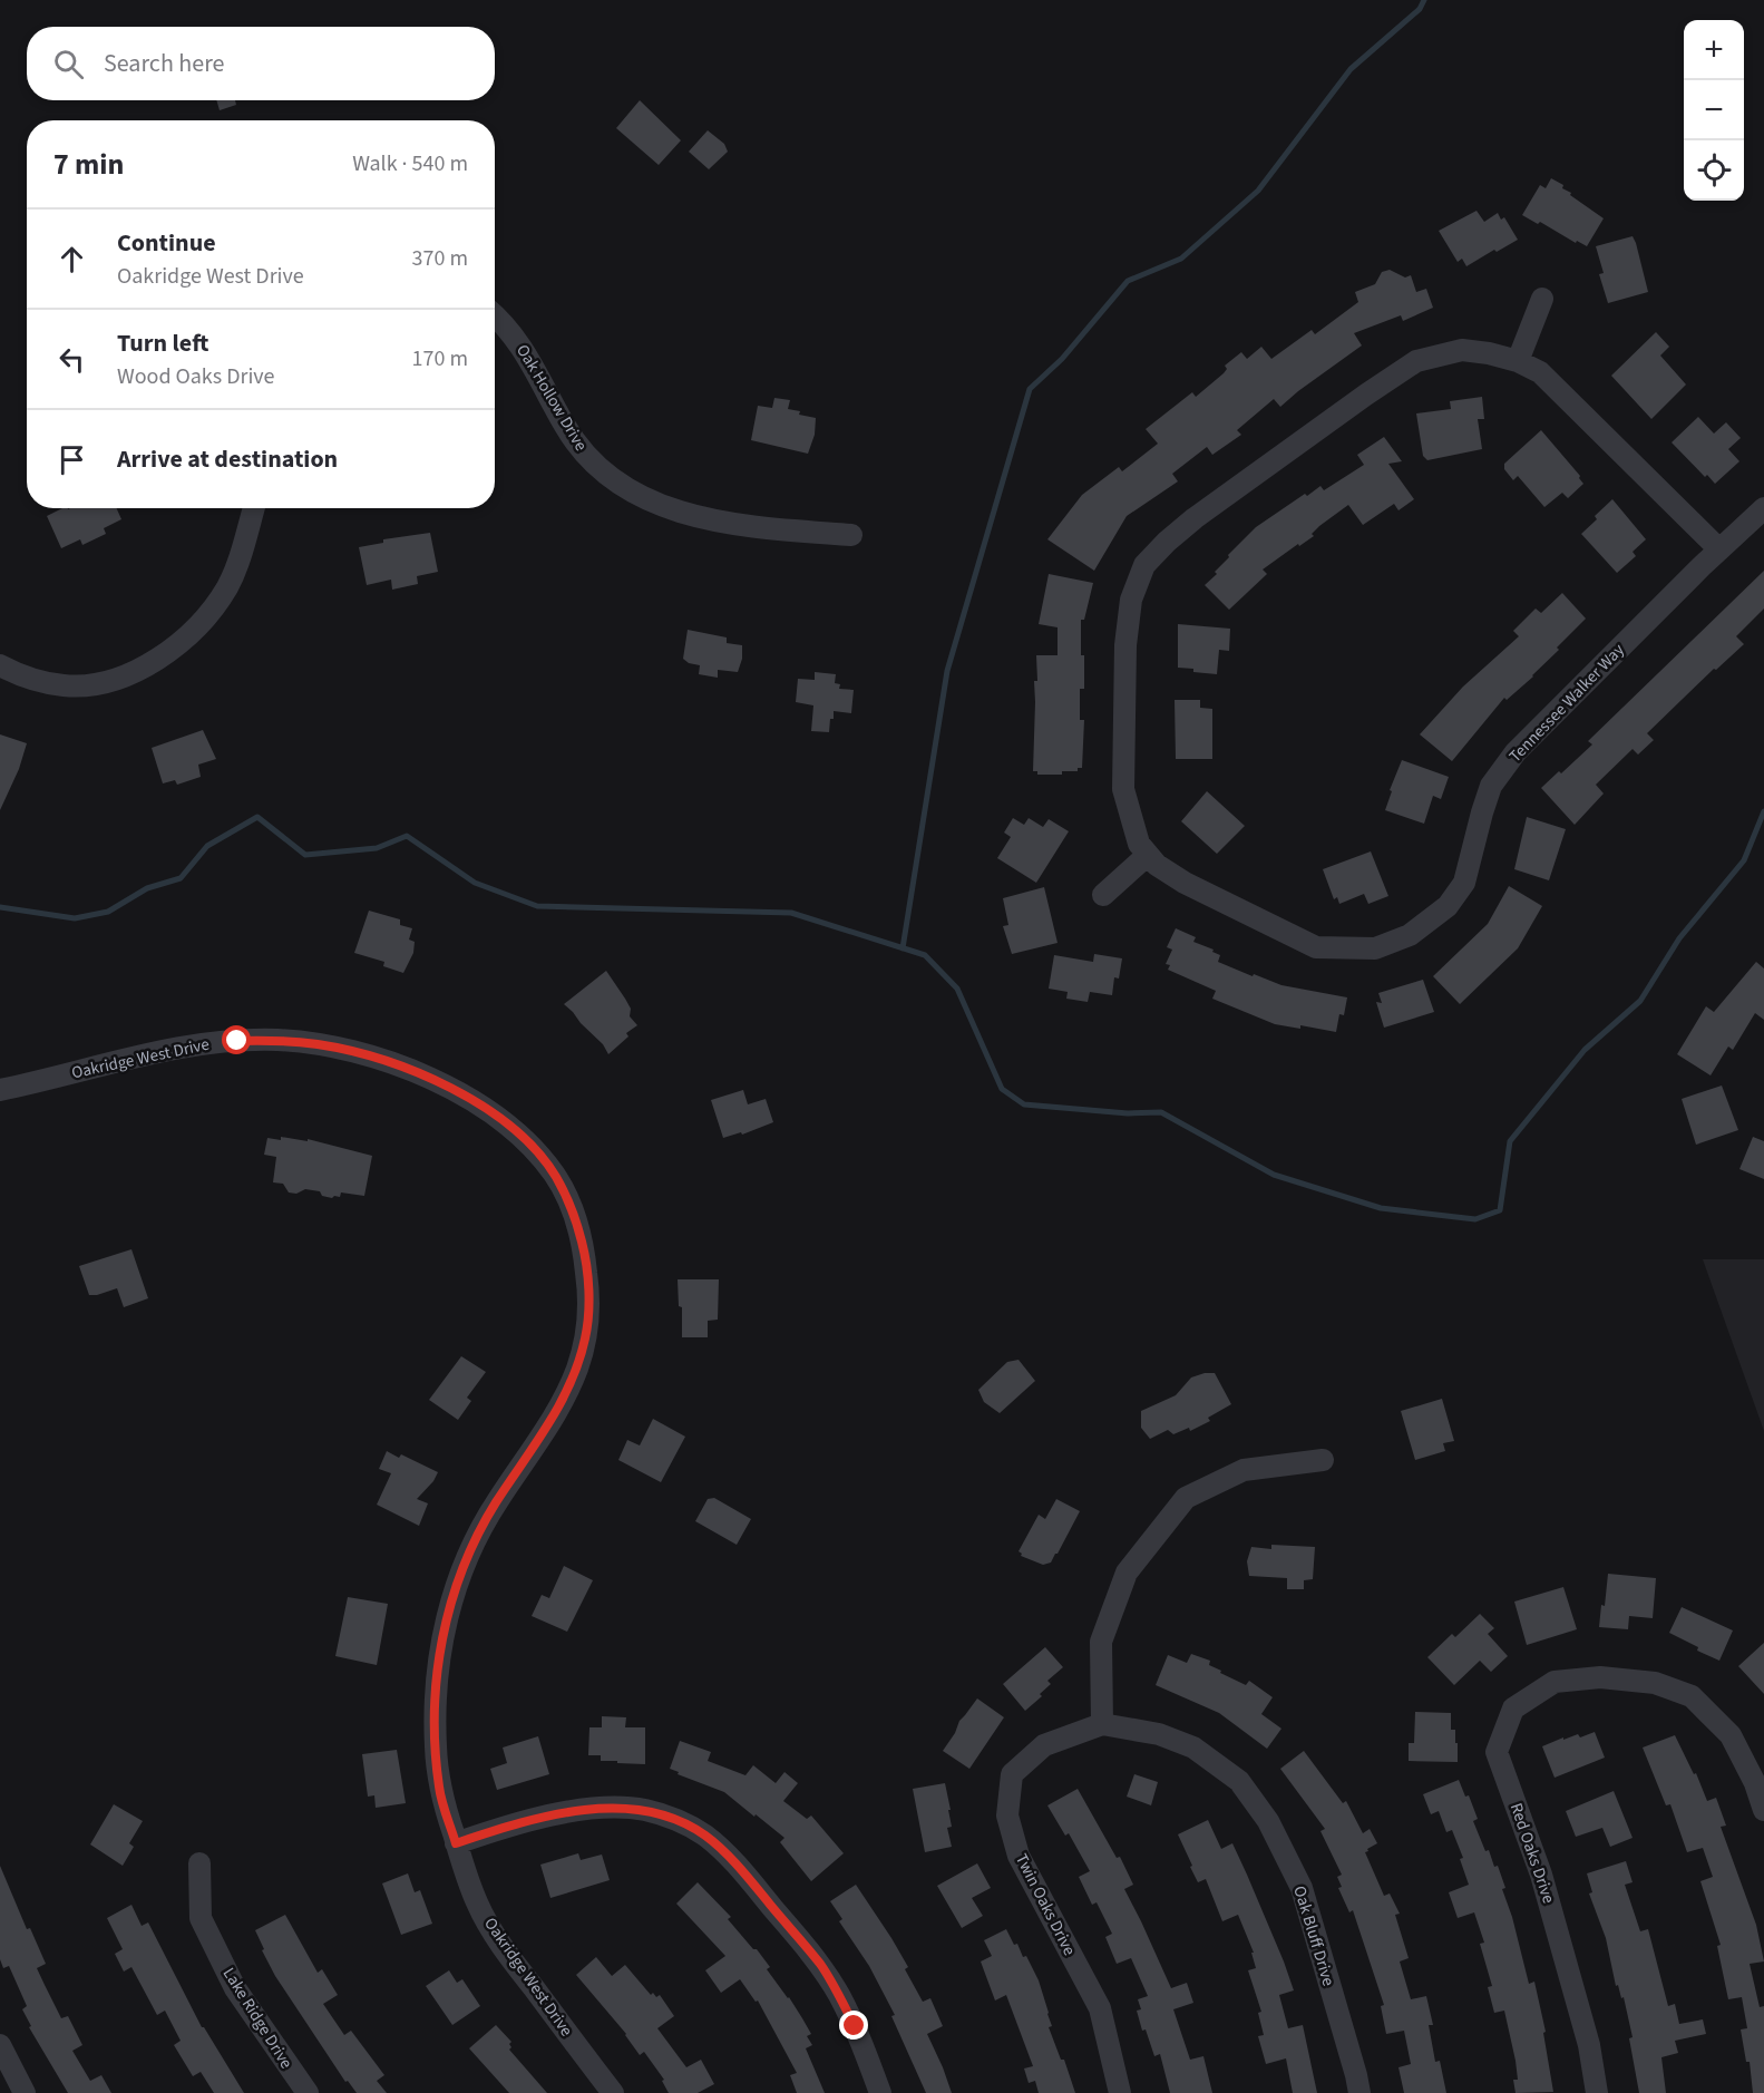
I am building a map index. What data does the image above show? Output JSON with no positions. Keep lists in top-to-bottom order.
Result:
{
  "streets": {
    "street": [
      "Oak Hollow Drive",
      "Tennessee Walker Way",
      "Oakridge West Drive",
      "Red Oaks Drive",
      "Twin Oaks Drive",
      "Oak Bluff Drive",
      "Lake Ridge Drive"
    ]
  },
  "crossings": [
    ["Twin Oaks Drive", "Oak Bluff Drive"]
  ],
  "page": {
    "map_buttons": ["+", "−"],
    "search": "Search here",
    "heading": ["7 min", "Walk · 540 m"],
    "list": [
      ["Continue", "Oakridge West Drive", "370 m"],
      ["Turn left", "Wood Oaks Drive", "170 m"],
      "Arrive at destination"
    ]
  }
}
